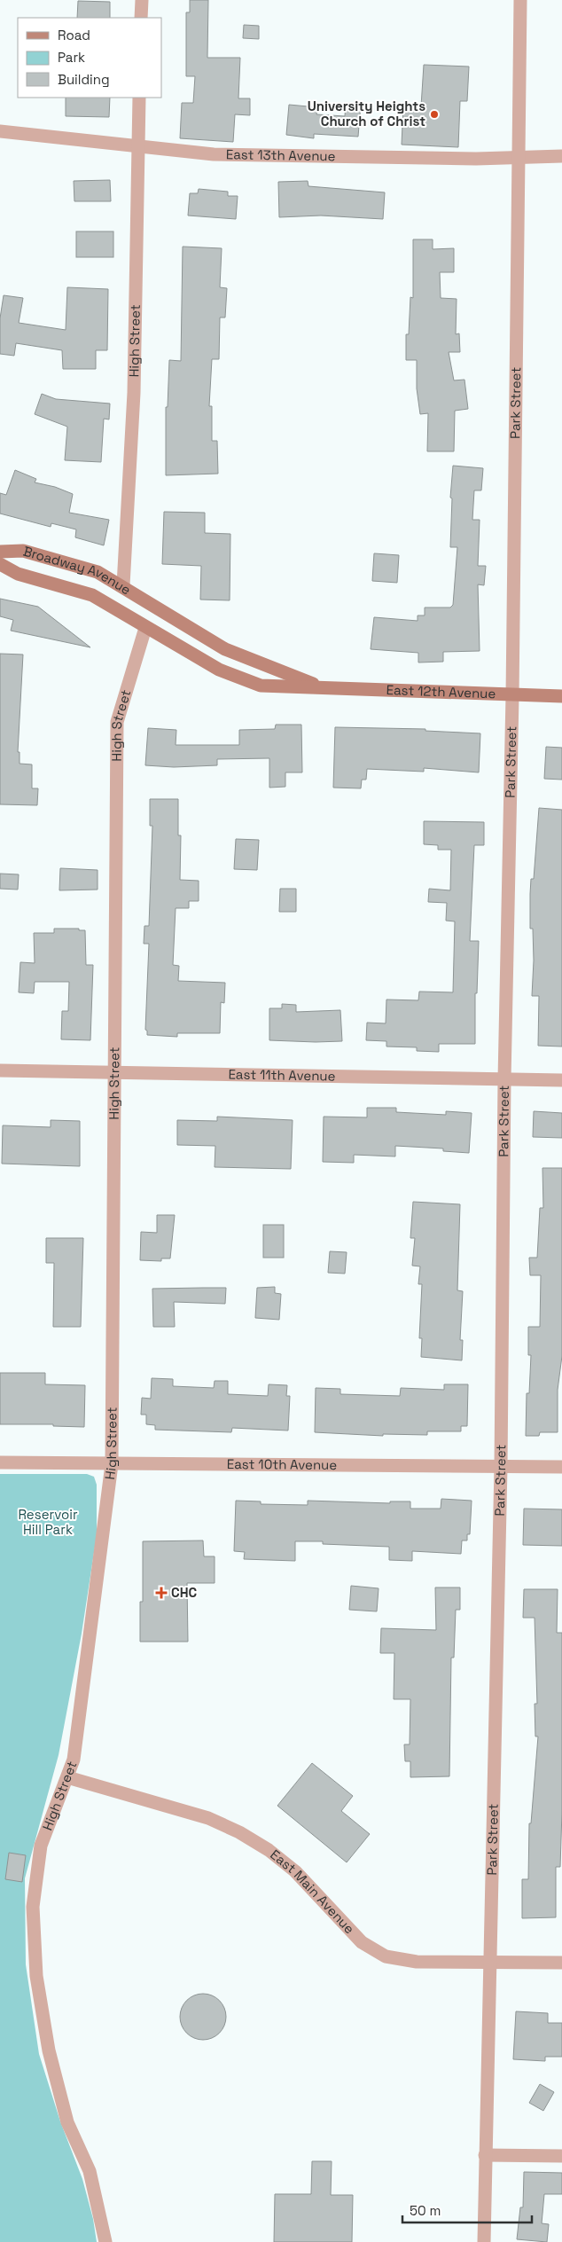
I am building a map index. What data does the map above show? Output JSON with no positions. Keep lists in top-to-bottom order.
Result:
{
  "streets": {
    "street": [
      "East 13th Avenue",
      "High Street",
      "Park Street",
      "Broadway Avenue",
      "East 12th Avenue",
      "East 11th Avenue",
      "East 10th Avenue",
      "East Main Avenue"
    ]
  },
  "crossings": [
    ["East 13th Avenue", "High Street"],
    ["East 13th Avenue", "Park Street"],
    ["High Street", "Broadway Avenue"],
    ["High Street", "East 12th Avenue"],
    ["High Street", "East 11th Avenue"],
    ["High Street", "East 10th Avenue"],
    ["High Street", "East Main Avenue"],
    ["Park Street", "East 12th Avenue"],
    ["Park Street", "East 11th Avenue"],
    ["Park Street", "East 10th Avenue"],
    ["Park Street", "East Main Avenue"],
    ["Broadway Avenue", "East 12th Avenue"]
  ],
  "parks": ["Reservoir Hill Park"],
  "places": {
    "other": ["University Heights Church of Christ"],
    "health": ["CHC"]
  },
  "legend": ["Road", "Park", "Building"],
  "scale_bar": "50 m"
}
